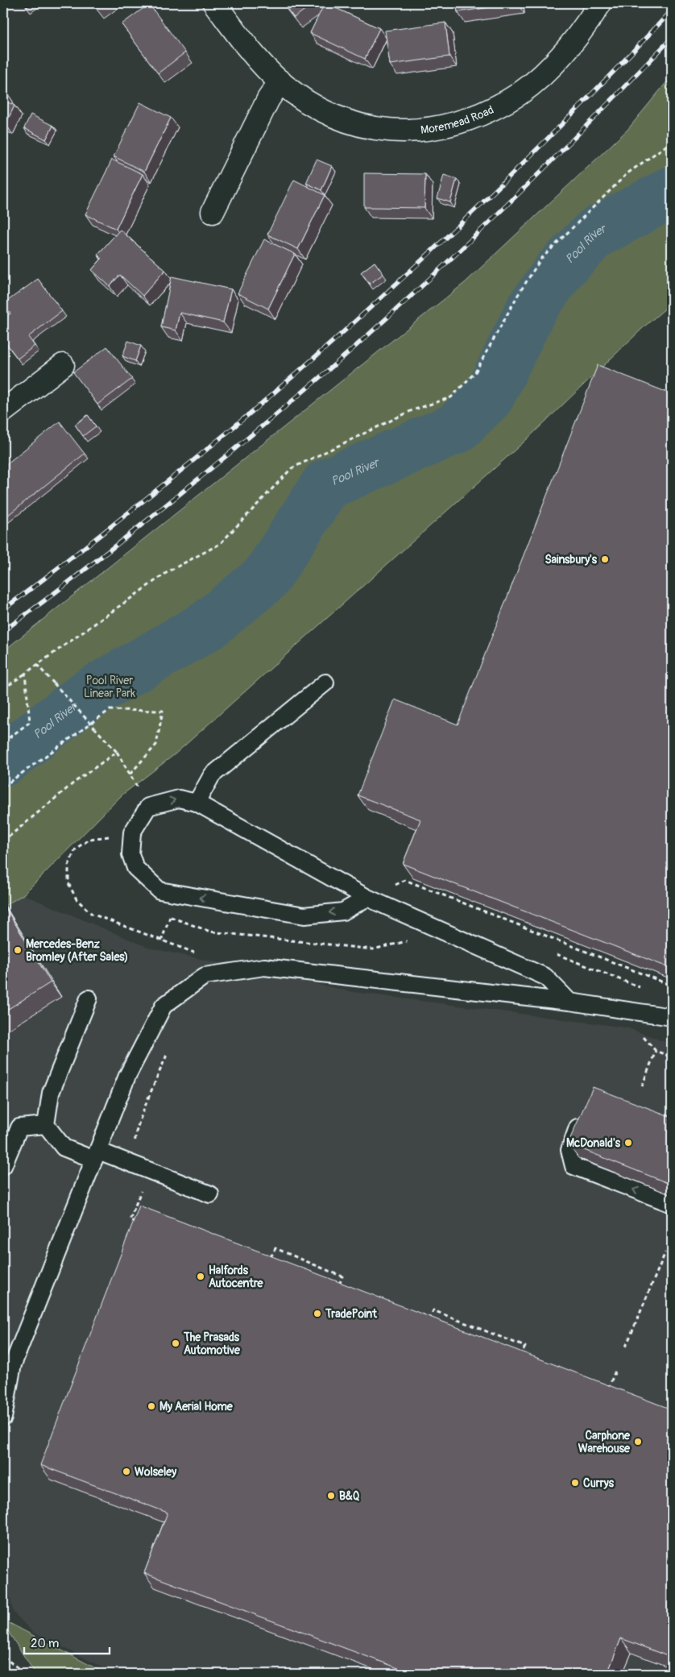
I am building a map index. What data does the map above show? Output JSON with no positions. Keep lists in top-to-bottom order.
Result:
{
  "streets": {
    "street": ["Moremead Road"]
  },
  "water": ["Pool River"],
  "parks": ["Pool River Linear Park"],
  "places": [
    "Sainsbury's",
    "Mercedes-Benz Bromley (After Sales)",
    "McDonald's",
    "Halfords Autocentre",
    "TradePoint",
    "The Prasads Automotive",
    "My Aerial Home",
    "Carphone Warehouse",
    "Wolseley",
    "Currys",
    "B&Q"
  ],
  "scale_bar": "20 m"
}
